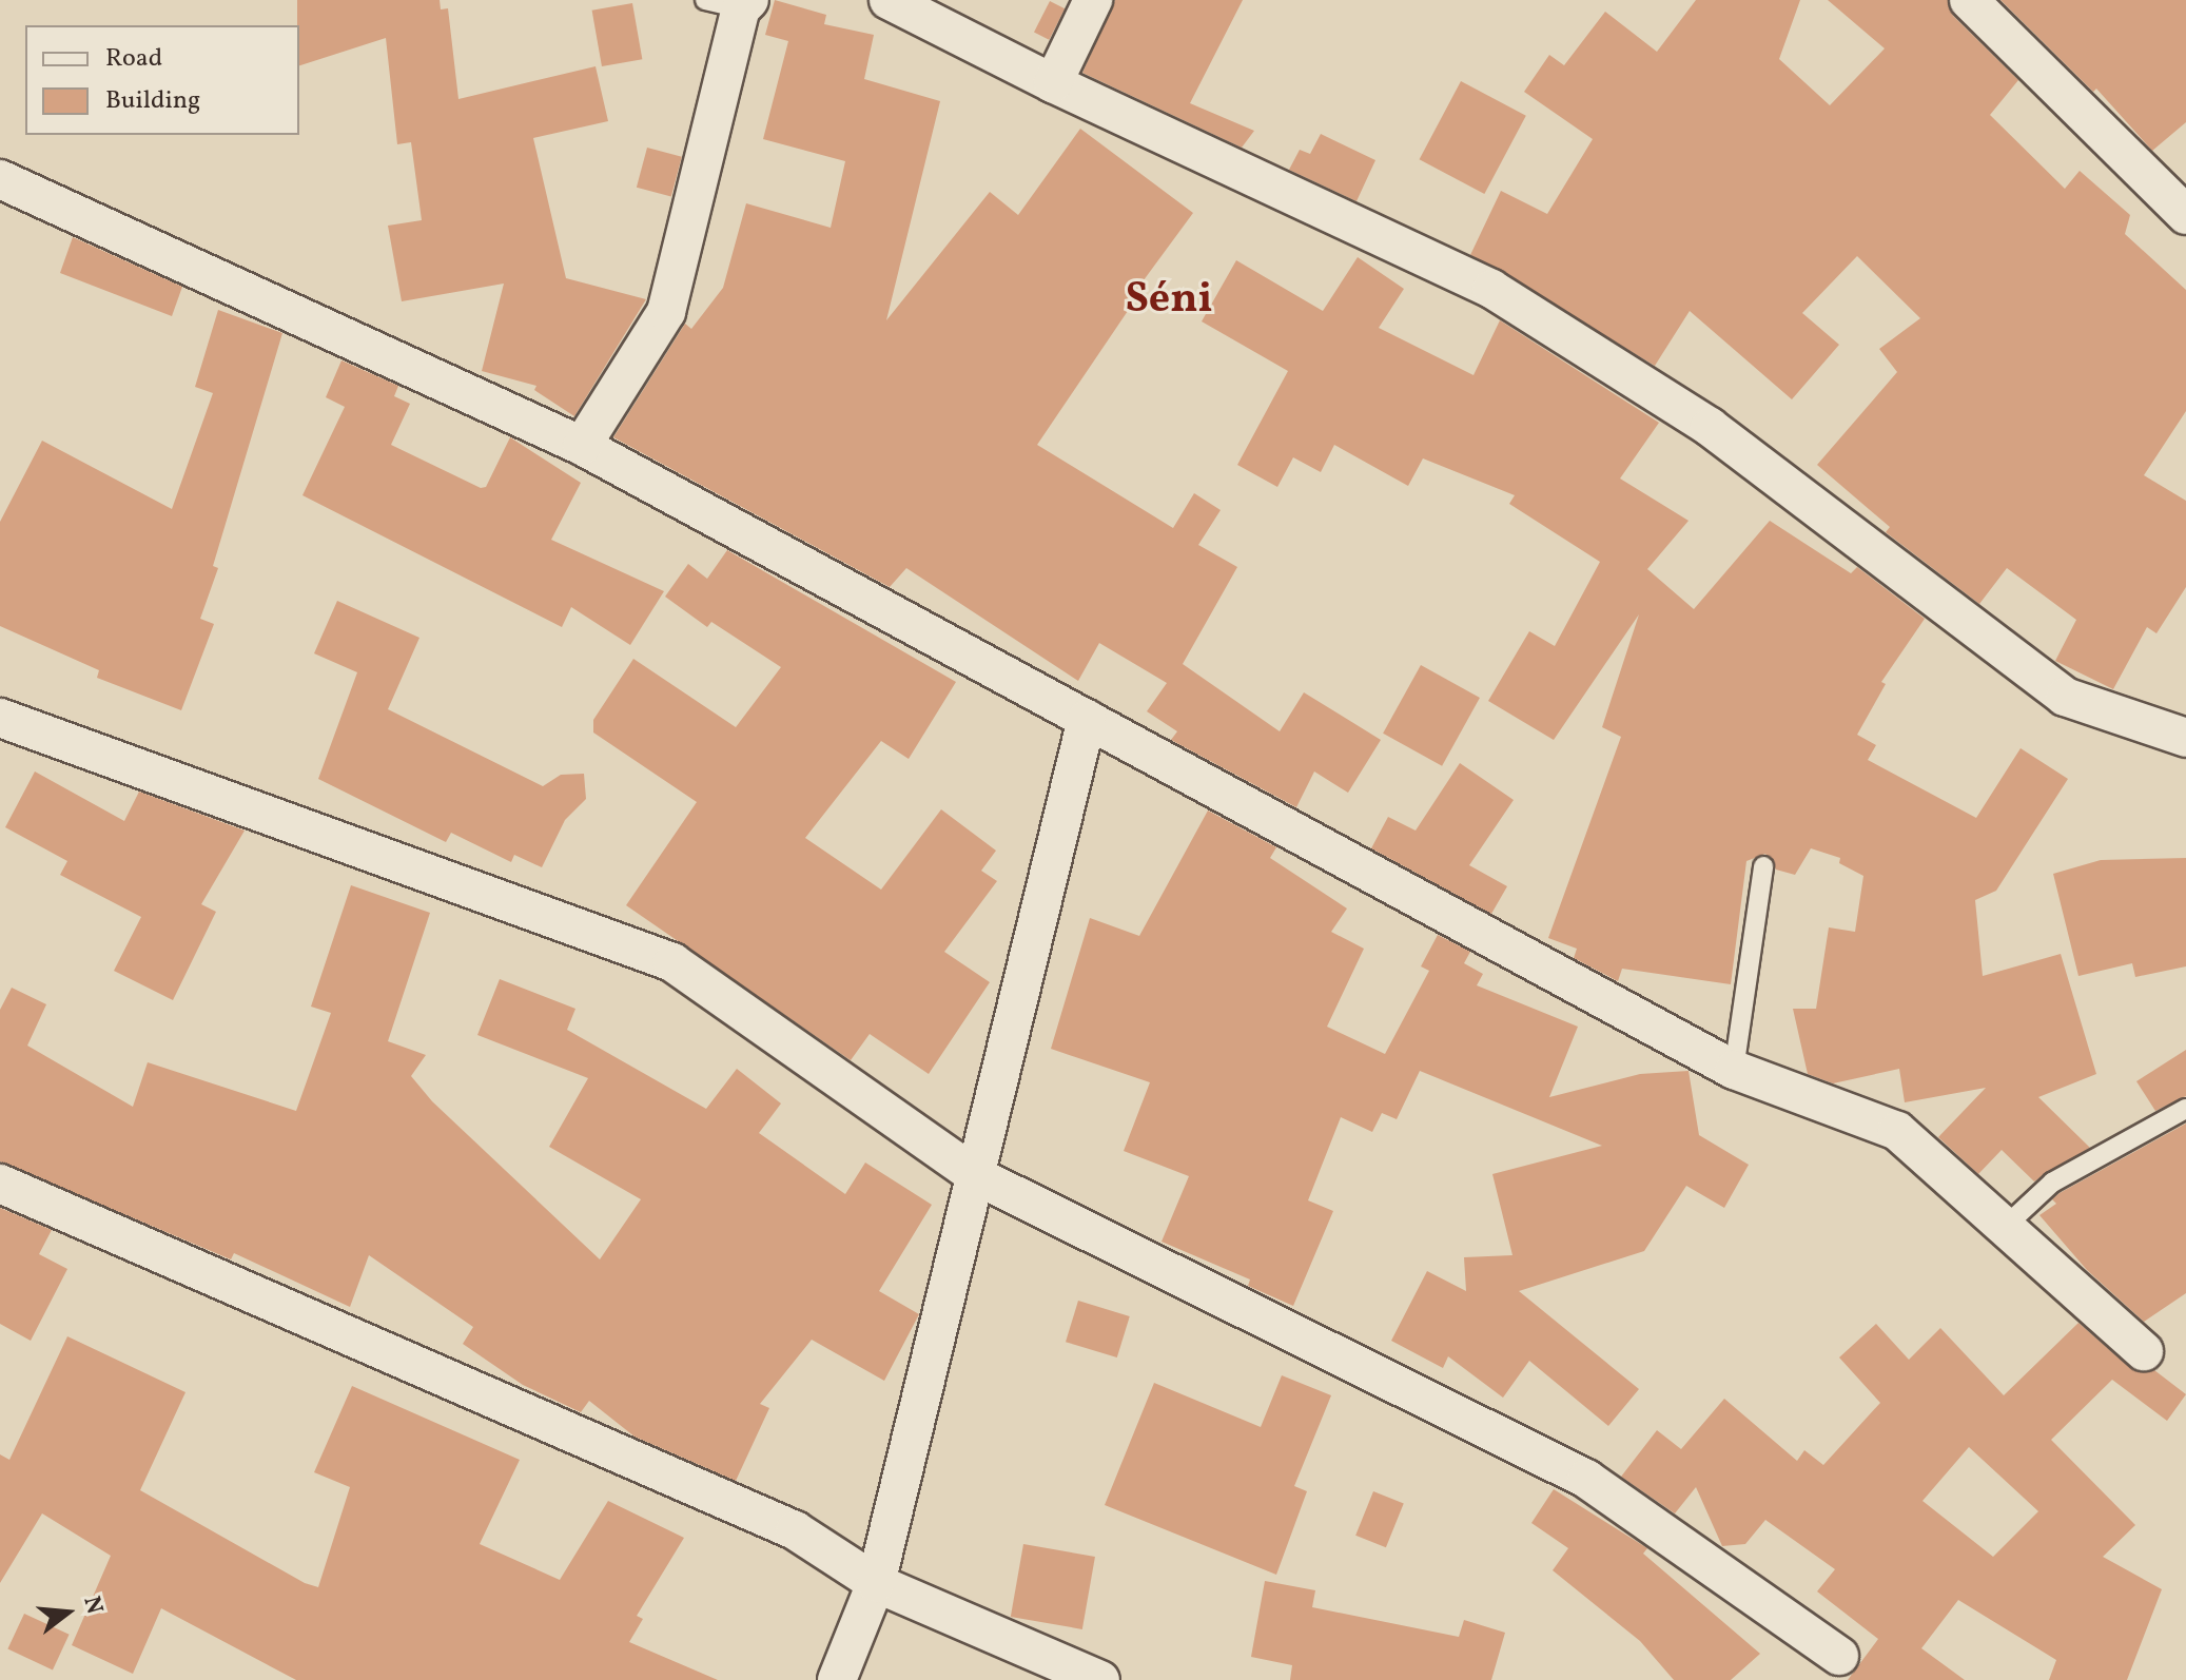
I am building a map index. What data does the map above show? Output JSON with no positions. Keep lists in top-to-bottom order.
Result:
{
  "districts": ["Séni"],
  "legend": ["Road", "Building"],
  "north": "right"
}
